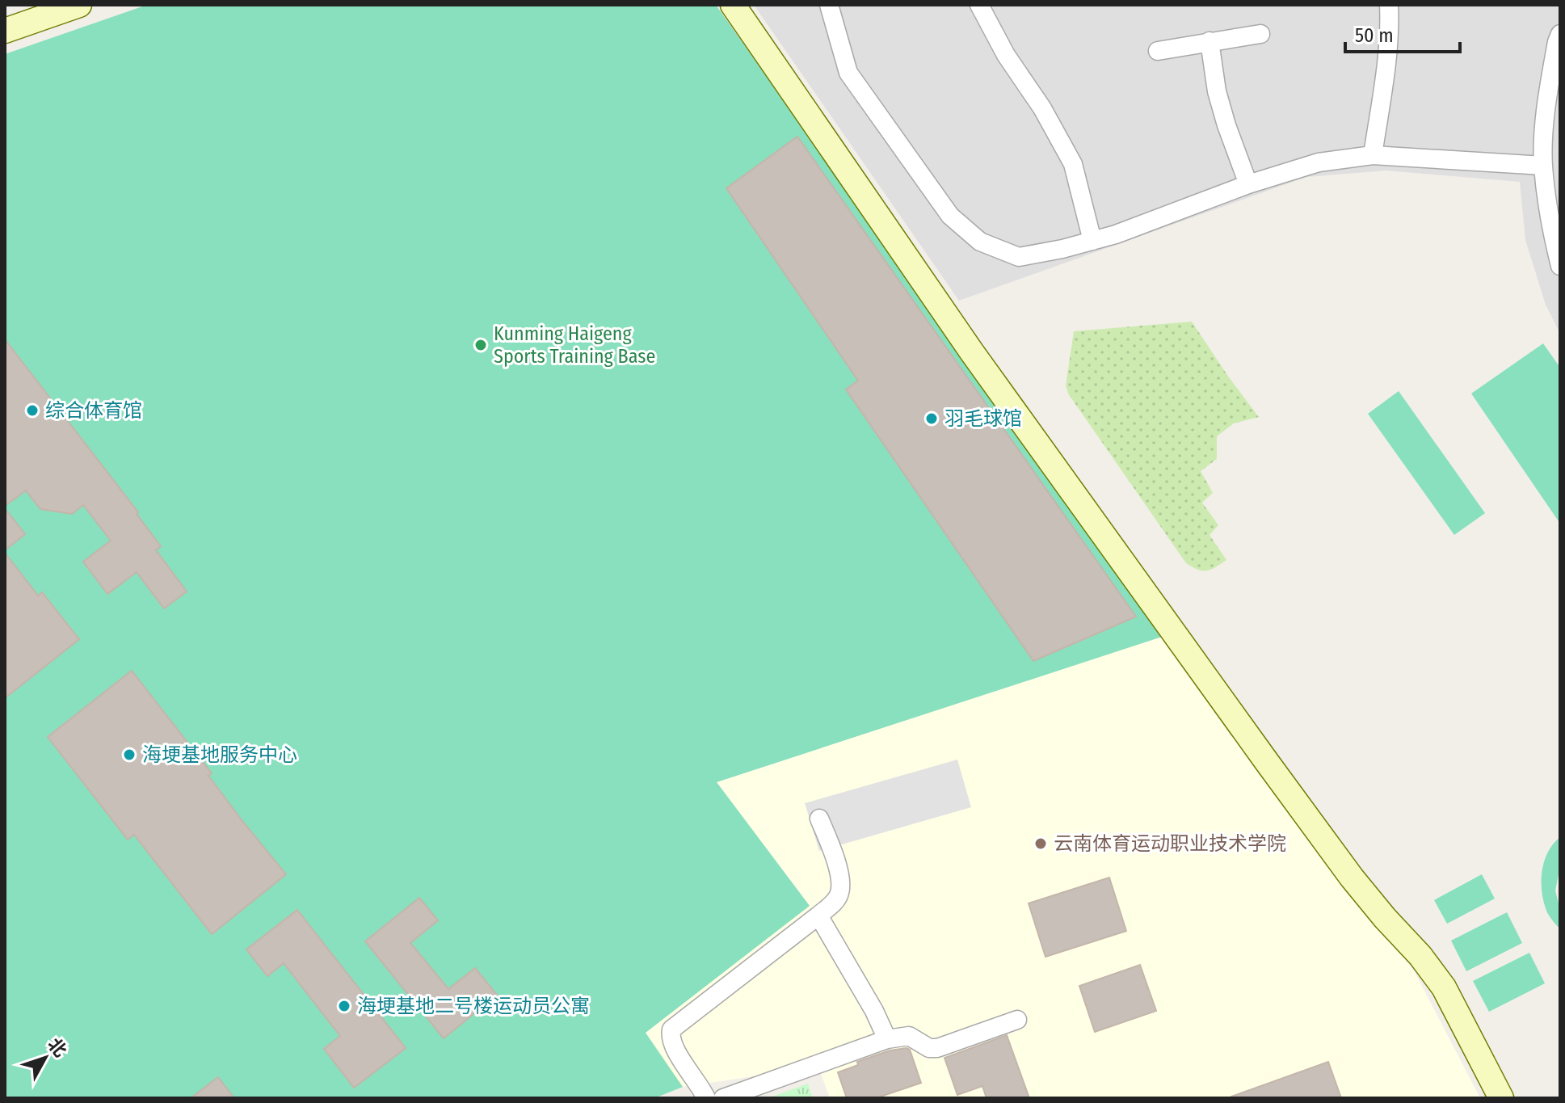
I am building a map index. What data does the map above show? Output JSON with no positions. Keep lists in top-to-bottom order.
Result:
{
  "places": [
    "Kunming Haigeng Sports Training Base",
    "综合体育馆",
    "羽毛球馆",
    "海埂基地服务中心",
    "云南体育运动职业技术学院",
    "海埂基地二号楼运动员公寓"
  ],
  "scale_bar": "50 m",
  "north": "top right"
}
